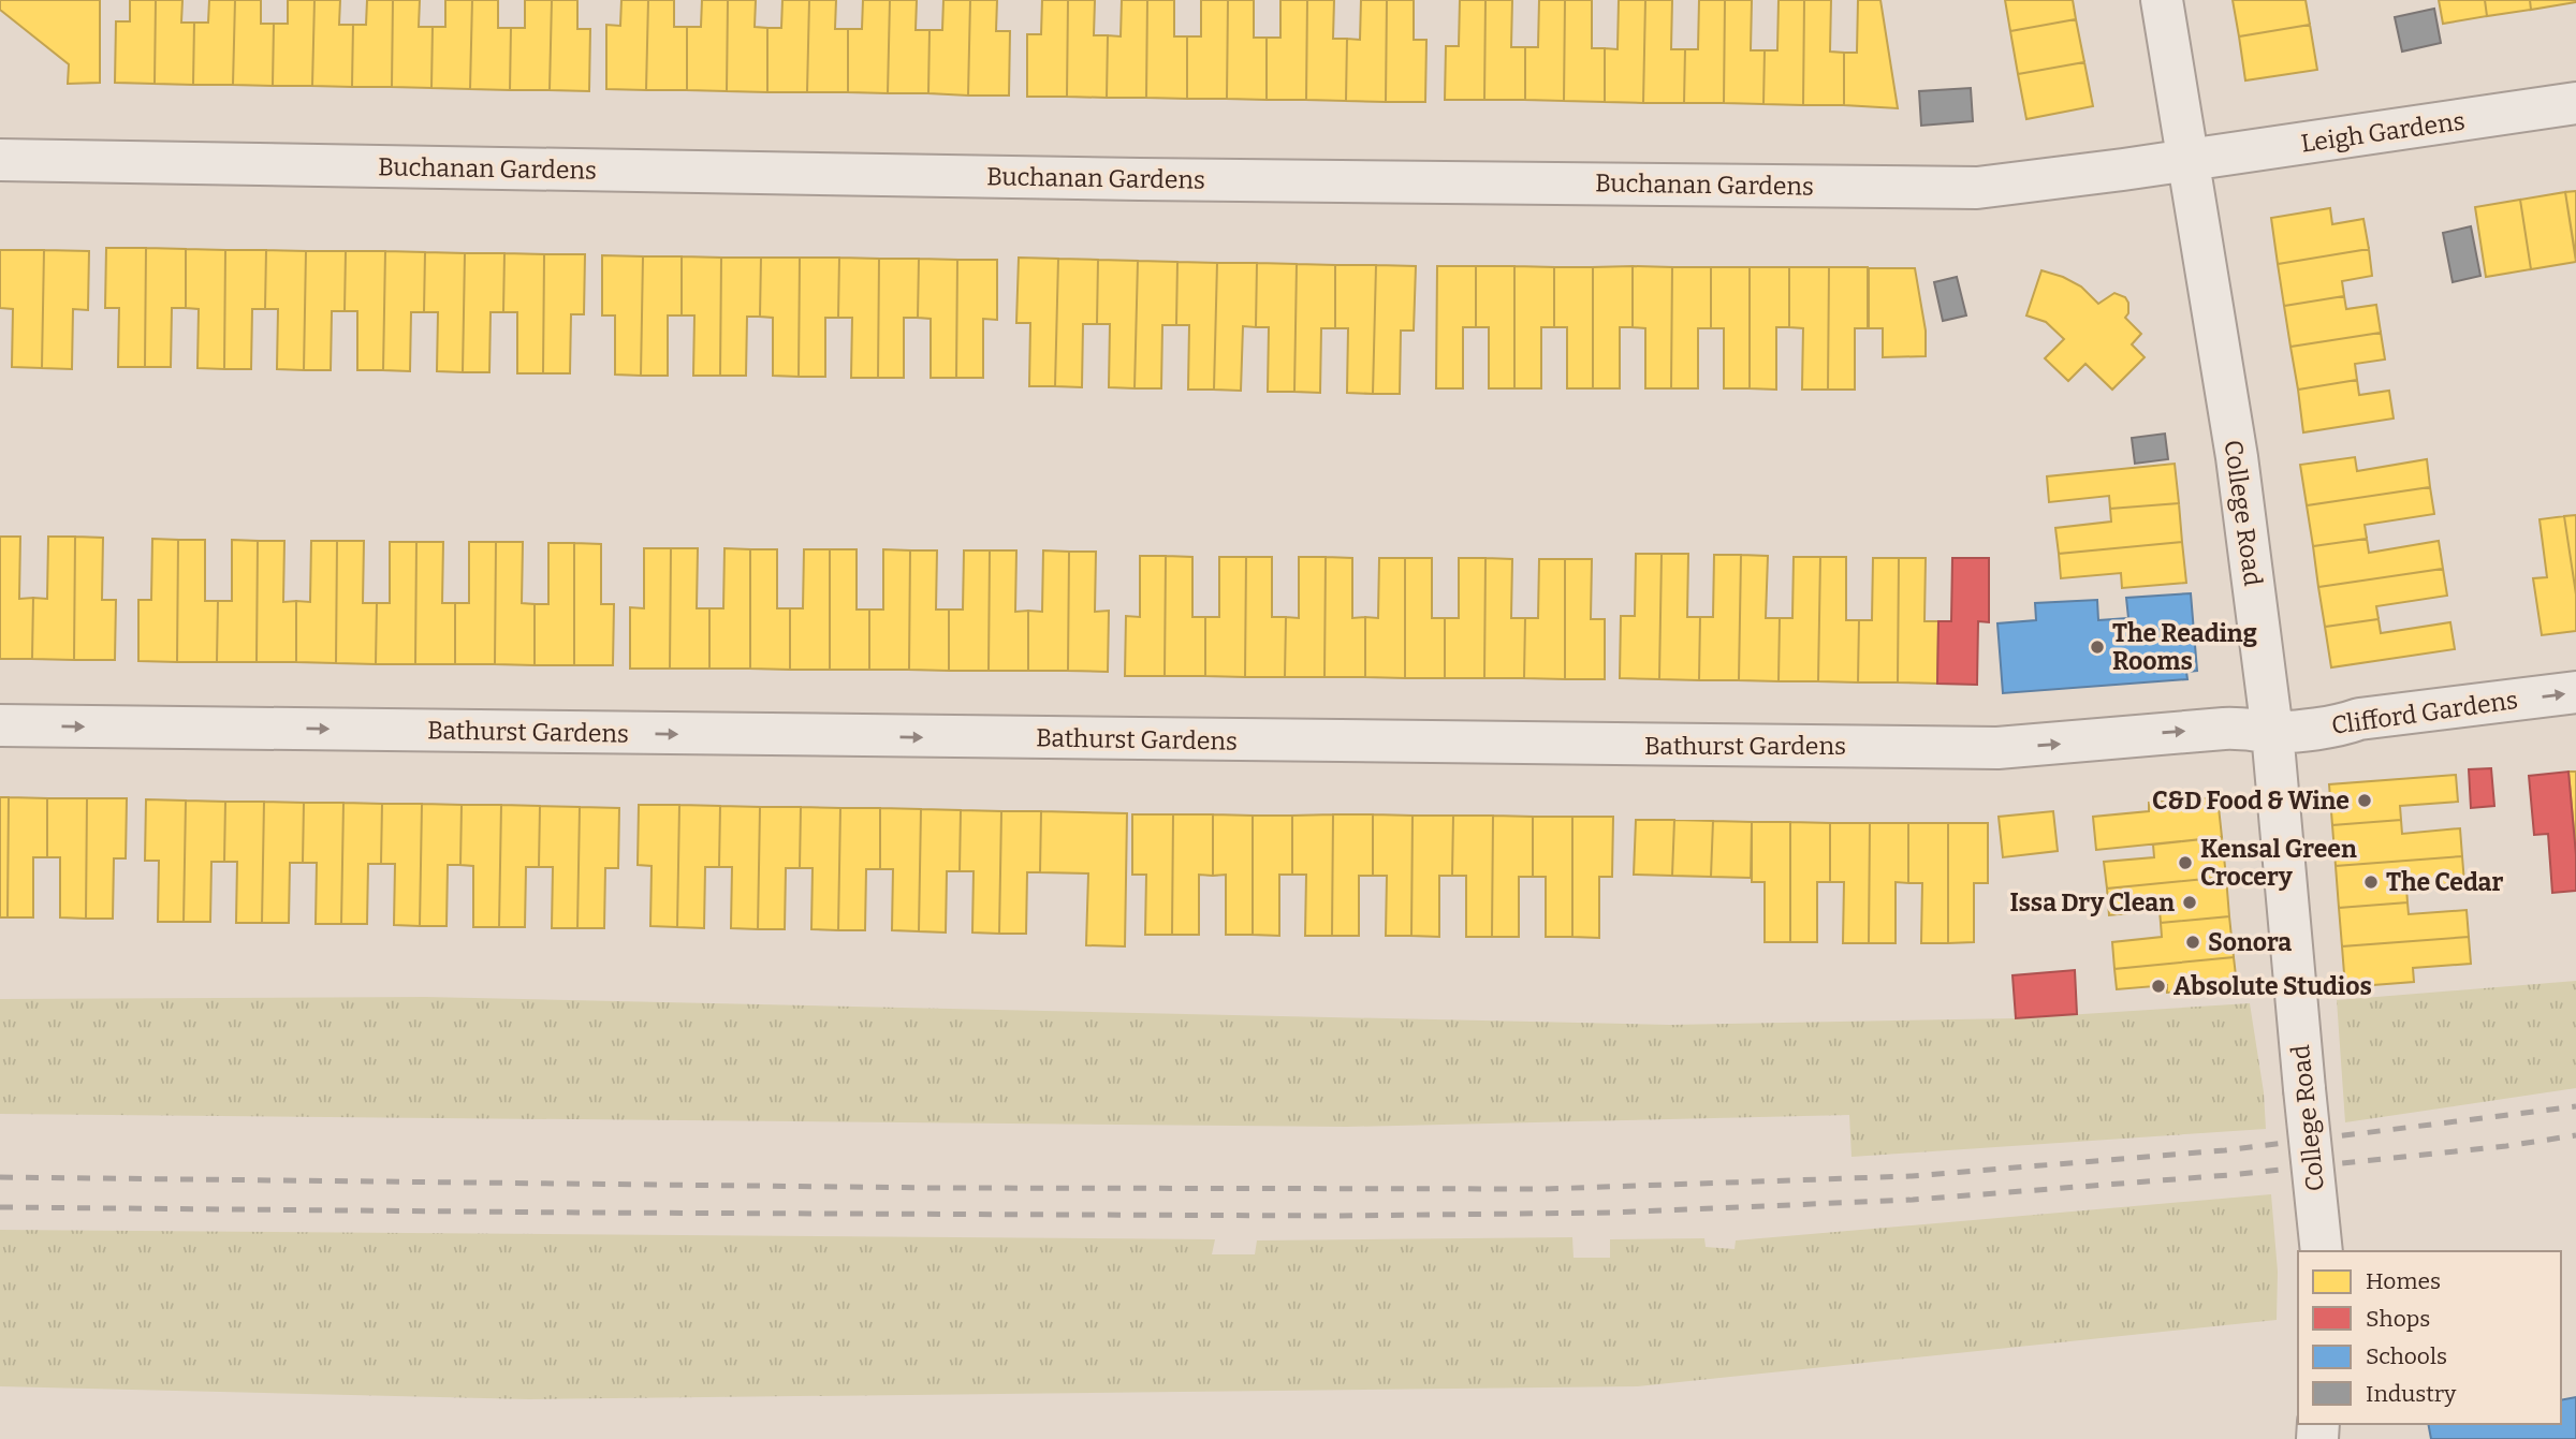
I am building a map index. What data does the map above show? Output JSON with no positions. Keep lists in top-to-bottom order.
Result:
{
  "streets": {
    "street": [
      "Leigh Gardens",
      "Buchanan Gardens",
      "College Road",
      "Clifford Gardens",
      "Bathurst Gardens"
    ]
  },
  "crossings": [
    ["Leigh Gardens", "Buchanan Gardens"],
    ["Leigh Gardens", "College Road"],
    ["Buchanan Gardens", "College Road"],
    ["College Road", "Clifford Gardens"],
    ["College Road", "Bathurst Gardens"],
    ["Clifford Gardens", "Bathurst Gardens"]
  ],
  "one_way": ["Clifford Gardens", "Bathurst Gardens"],
  "places": [
    "The Reading Rooms",
    "C&D Food & Wine",
    "Kensal Green Crocery",
    "The Cedar",
    "Issa Dry Clean",
    "Sonora",
    "Absolute Studios"
  ],
  "legend": [
    "Homes",
    "Shops",
    "Schools",
    "Industry"
  ]
}
